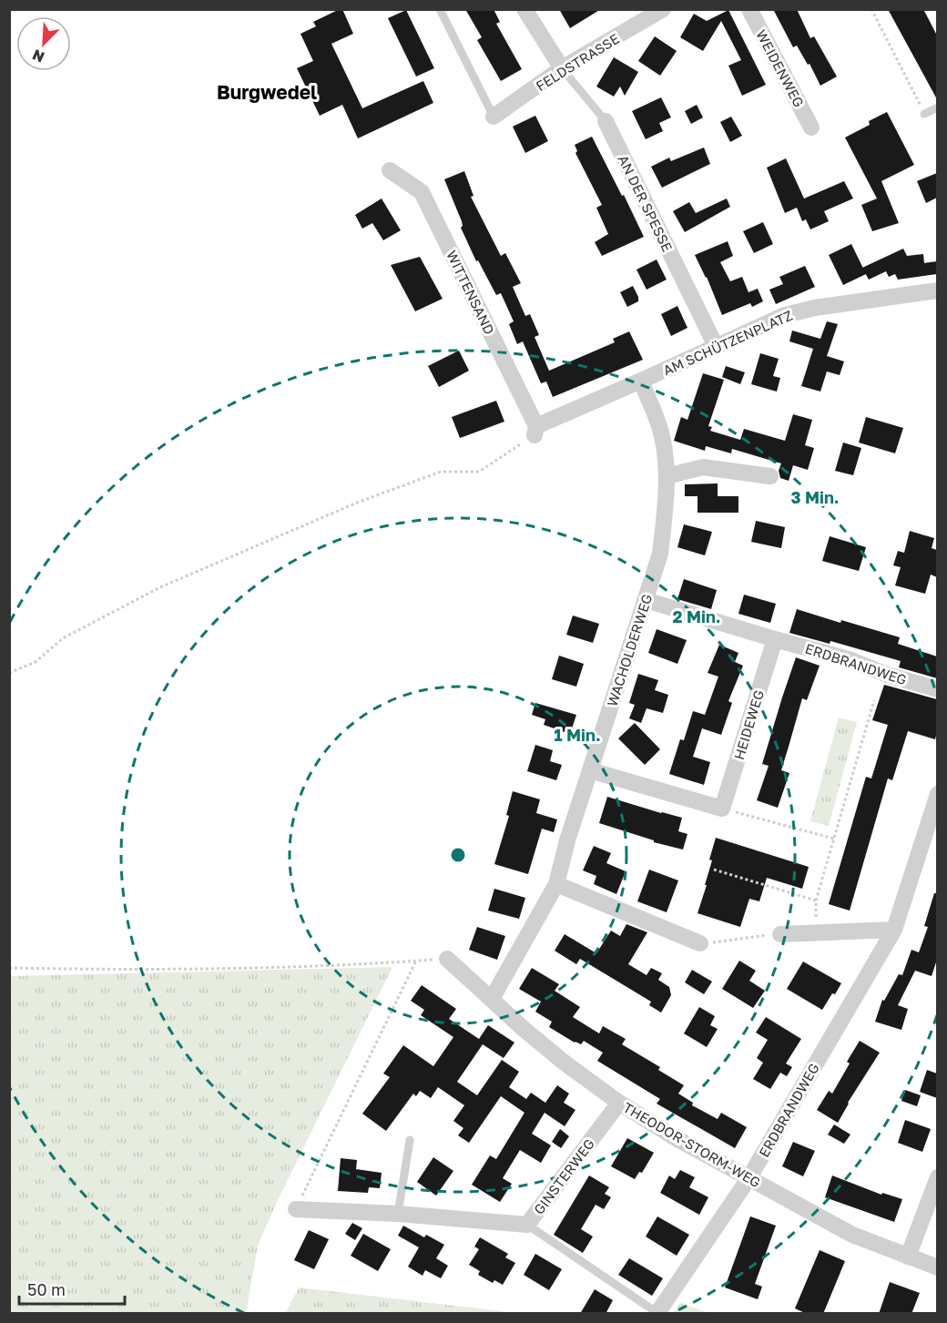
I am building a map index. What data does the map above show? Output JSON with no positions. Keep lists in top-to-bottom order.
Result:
{
  "streets": {
    "street": [
      "FELDSTRASSE",
      "WEIDENWEG",
      "AN DER SPESSE",
      "WITTENSAND",
      "AM SCHÜTZENPLATZ",
      "WACHOLDERWEG",
      "ERDBRANDWEG",
      "HEIDEWEG",
      "THEODOR-STORM-WEG",
      "GINSTERWEG"
    ]
  },
  "crossings": [
    ["FELDSTRASSE", "AN DER SPESSE"],
    ["AN DER SPESSE", "AM SCHÜTZENPLATZ"],
    ["WITTENSAND", "AM SCHÜTZENPLATZ"],
    ["AM SCHÜTZENPLATZ", "WACHOLDERWEG"],
    ["WACHOLDERWEG", "THEODOR-STORM-WEG"],
    ["ERDBRANDWEG", "HEIDEWEG"],
    ["ERDBRANDWEG", "THEODOR-STORM-WEG"],
    ["THEODOR-STORM-WEG", "GINSTERWEG"]
  ],
  "districts": ["Burgwedel"],
  "scale_bar": "50 m",
  "north": "bottom left",
  "rings": ["3 Min.", "2 Min.", "1 Min."]
}
